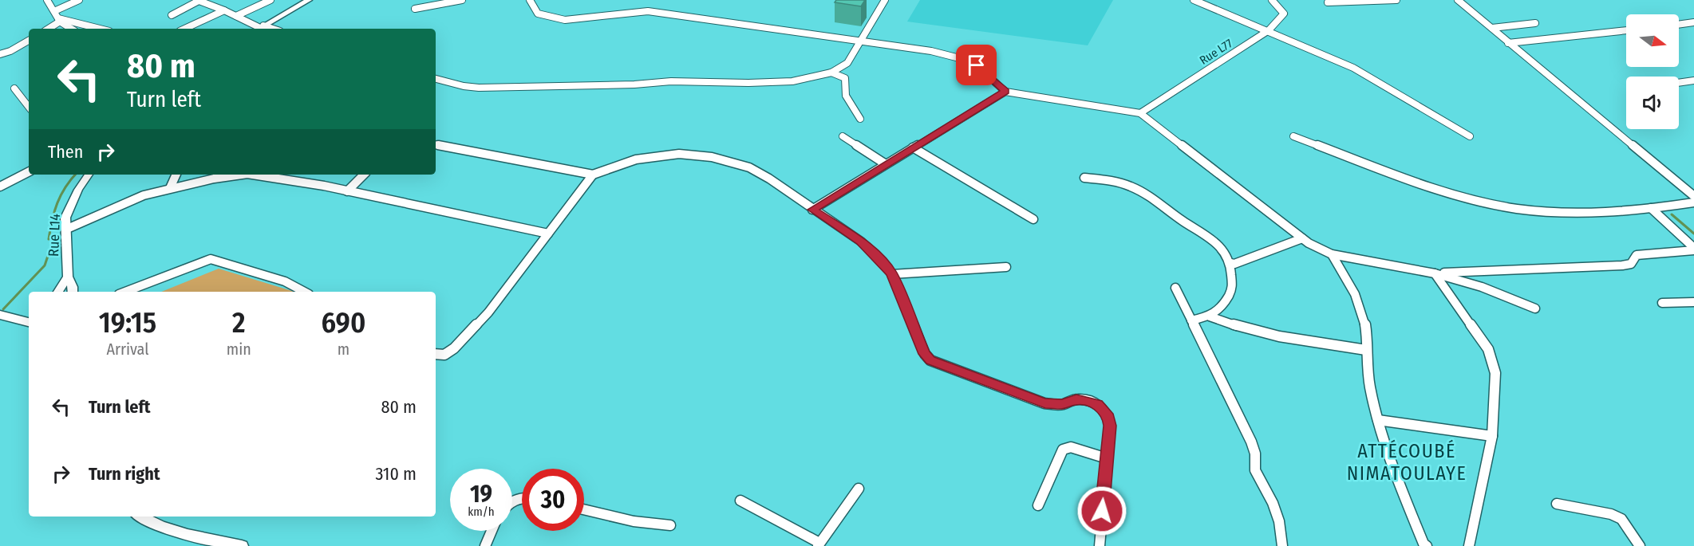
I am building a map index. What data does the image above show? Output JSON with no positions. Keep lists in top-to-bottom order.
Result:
{
  "streets": {
    "street": ["Rue L77", "Rue L14"]
  },
  "districts": ["ATTÉCOUBÉ NIMATOULAYE"],
  "north": "right",
  "page": {
    "turn": ["80 m", "Turn left"],
    "then": "Then",
    "eta": [
      "19:15",
      "Arrival",
      "2",
      "min",
      "690",
      "m"
    ],
    "list": [
      {
        "name": "Turn left",
        "value": "80 m"
      },
      {
        "name": "Turn right",
        "value": "310 m"
      }
    ],
    "speed": "19 km/h",
    "limit": "30"
  }
}
